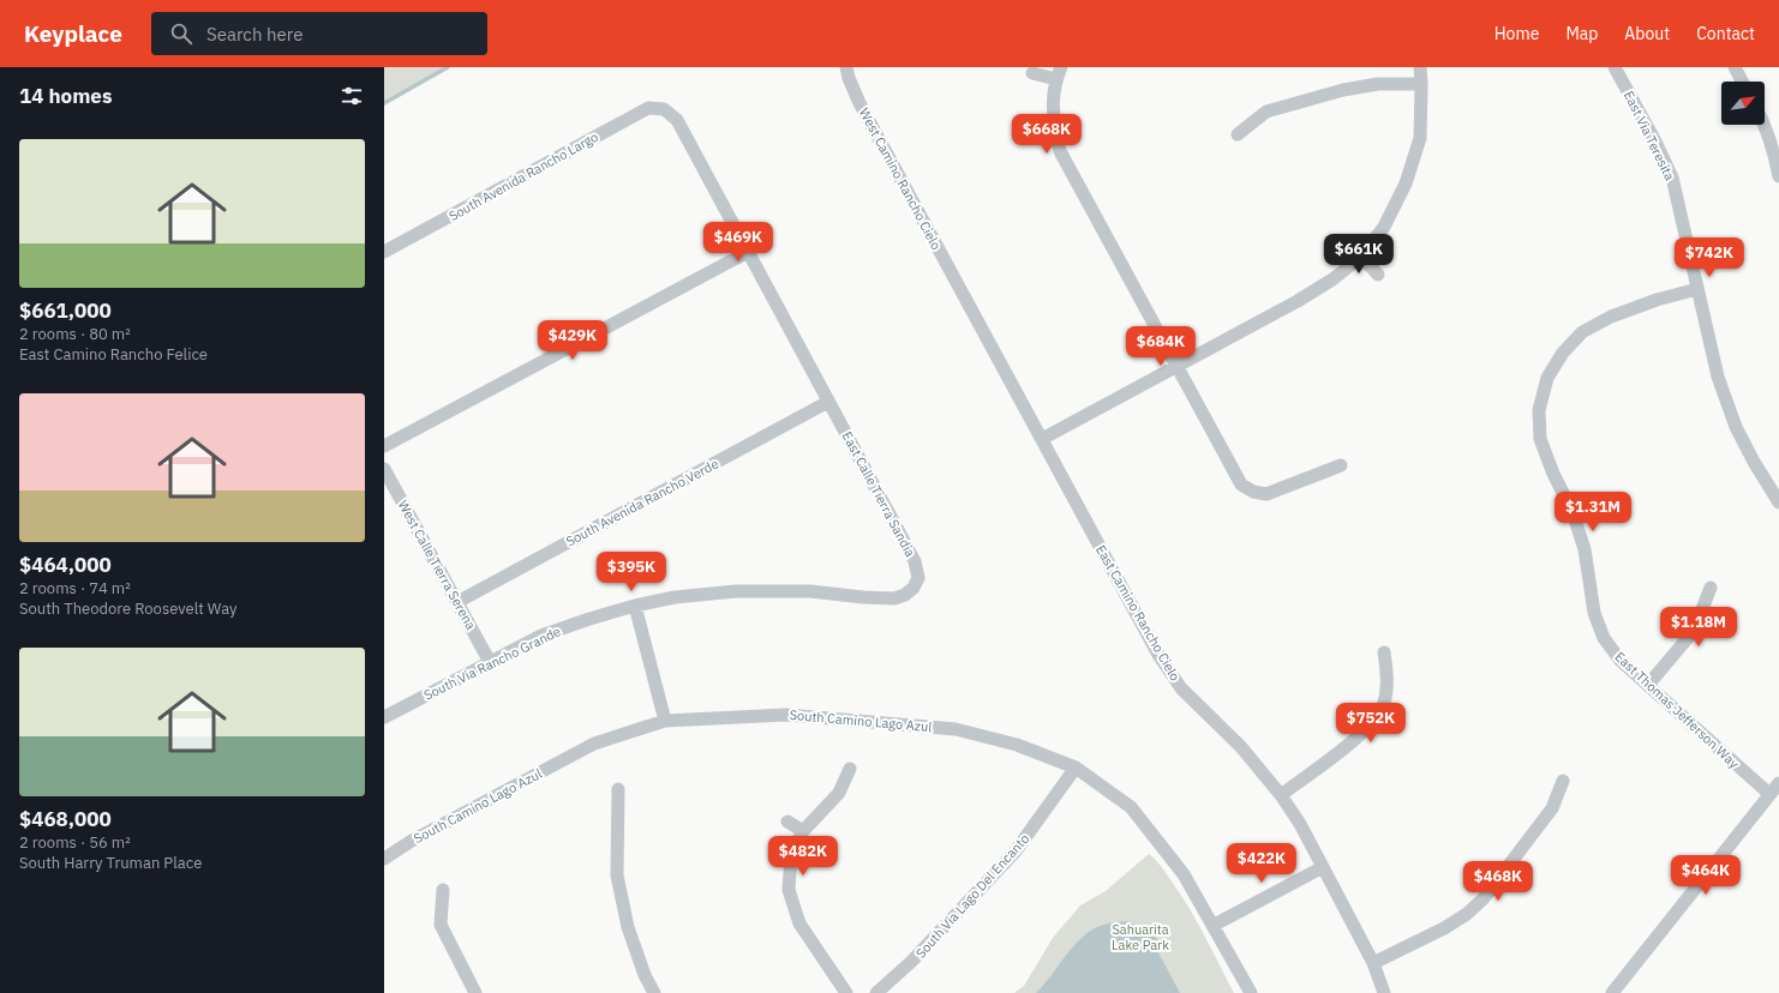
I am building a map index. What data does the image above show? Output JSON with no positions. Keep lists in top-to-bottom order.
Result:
{
  "streets": {
    "street": [
      "East Via Teresita",
      "South Avenida Rancho Largo",
      "West Camino Rancho Cielo",
      "East Calle Tierra Sandia",
      "South Avenida Rancho Verde",
      "West Calle Tierra Serena",
      "East Camino Rancho Cielo",
      "South Via Rancho Grande",
      "East Thomas Jefferson Way",
      "South Camino Lago Azul",
      "South Via Lago Del Encanto"
    ]
  },
  "crossings": [
    ["East Via Teresita", "East Thomas Jefferson Way"],
    ["South Avenida Rancho Largo", "East Calle Tierra Sandia"],
    ["West Camino Rancho Cielo", "East Camino Rancho Cielo"],
    ["East Calle Tierra Sandia", "South Avenida Rancho Verde"],
    ["East Calle Tierra Sandia", "South Via Rancho Grande"],
    ["South Avenida Rancho Verde", "West Calle Tierra Serena"],
    ["West Calle Tierra Serena", "South Via Rancho Grande"],
    ["South Camino Lago Azul", "South Via Lago Del Encanto"]
  ],
  "parks": ["Sahuarita Lake Park"],
  "north": "top right",
  "page": {
    "header": "Keyplace",
    "search": "Search here",
    "nav": [
      "Home",
      "Map",
      "About",
      "Contact"
    ],
    "heading": "14 homes",
    "price": [
      "$668K",
      "$469K",
      "$661K",
      "$742K",
      "$429K",
      "$684K",
      "$1.31M",
      "$395K",
      "$1.18M",
      "$752K",
      "$482K",
      "$422K",
      "$464K",
      "$468K"
    ],
    "list": [
      {
        "name": "$661,000",
        "note": "2 rooms · 80 m² · East Camino Rancho Felice"
      },
      {
        "name": "$464,000",
        "note": "2 rooms · 74 m² · South Theodore Roosevelt Way"
      },
      {
        "name": "$468,000",
        "note": "2 rooms · 56 m² · South Harry Truman Place"
      }
    ]
  }
}
